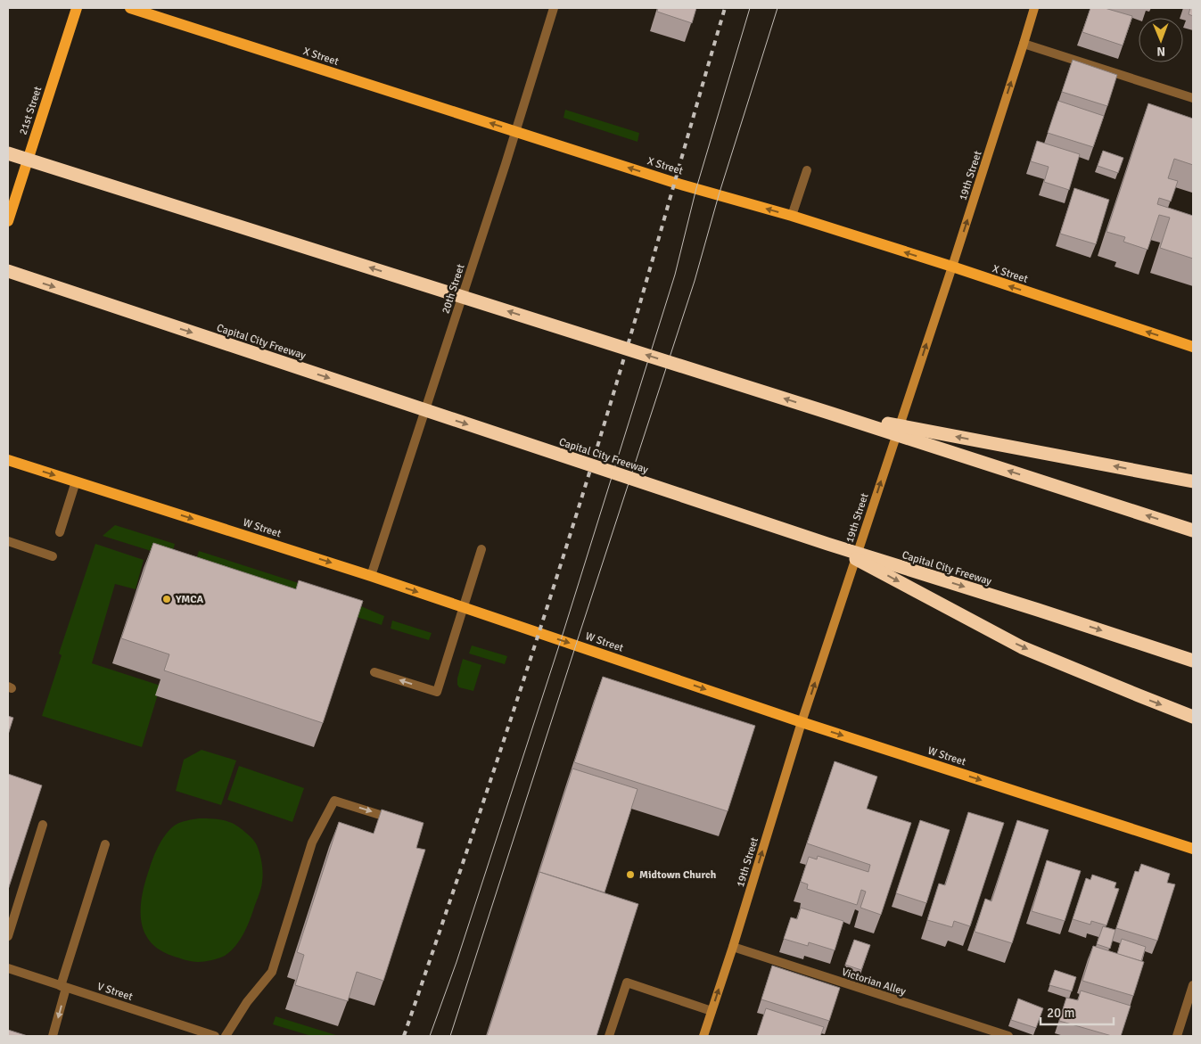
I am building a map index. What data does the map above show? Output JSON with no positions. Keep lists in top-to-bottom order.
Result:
{
  "streets": {
    "highway": ["Capital City Freeway"],
    "main road": [
      "X Street",
      "21st Street",
      "19th Street",
      "W Street"
    ],
    "street": ["20th Street", "Victorian Alley", "V Street"]
  },
  "crossings": [
    ["X Street", "19th Street"],
    ["X Street", "20th Street"],
    ["19th Street", "W Street"],
    ["19th Street", "Victorian Alley"],
    ["20th Street", "W Street"]
  ],
  "one_way": ["X Street", "19th Street", "W Street"],
  "places": ["YMCA", "Midtown Church"],
  "scale_bar": "20 m",
  "north": "bottom"
}
